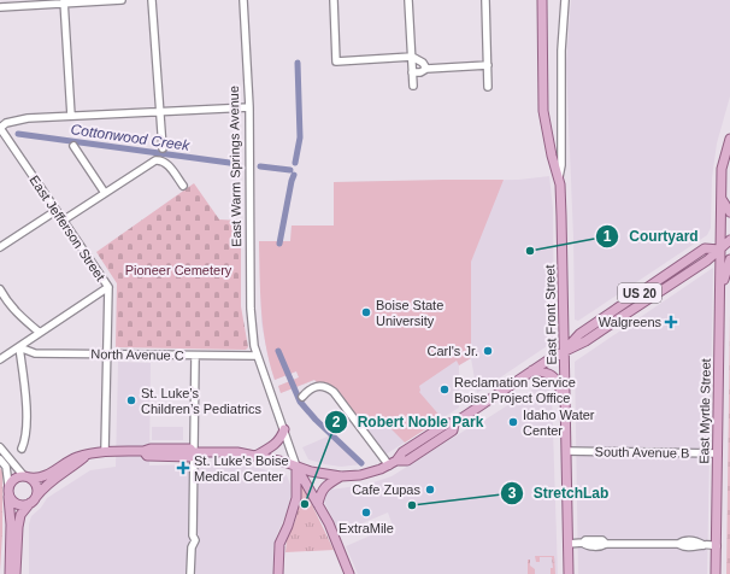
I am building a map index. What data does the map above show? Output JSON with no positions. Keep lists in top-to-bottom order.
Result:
{
  "streets": {
    "main road": [
      "East Warm Springs Avenue",
      "US 20",
      "East Front Street",
      "East Myrtle Street"
    ],
    "street": ["East Jefferson Street", "North Avenue C", "South Avenue B"]
  },
  "crossings": [
    ["East Warm Springs Avenue", "North Avenue C"],
    ["East Jefferson Street", "North Avenue C"],
    ["US 20", "East Front Street"],
    ["US 20", "East Myrtle Street"],
    ["East Front Street", "South Avenue B"],
    ["East Myrtle Street", "South Avenue B"]
  ],
  "water": ["Cottonwood Creek"],
  "parks": ["Pioneer Cemetery"],
  "places": {
    "other": [
      "Courtyard",
      "Boise State University",
      "Carl's Jr.",
      "Reclamation Service Boise Project Office",
      "St. Luke’s Children’s Pediatrics",
      "Idaho Water Center",
      "Cafe Zupas",
      "Robert Noble Park",
      "StretchLab",
      "ExtraMile"
    ],
    "health": ["Walgreens", "St. Luke's Boise Medical Center"]
  }
}
